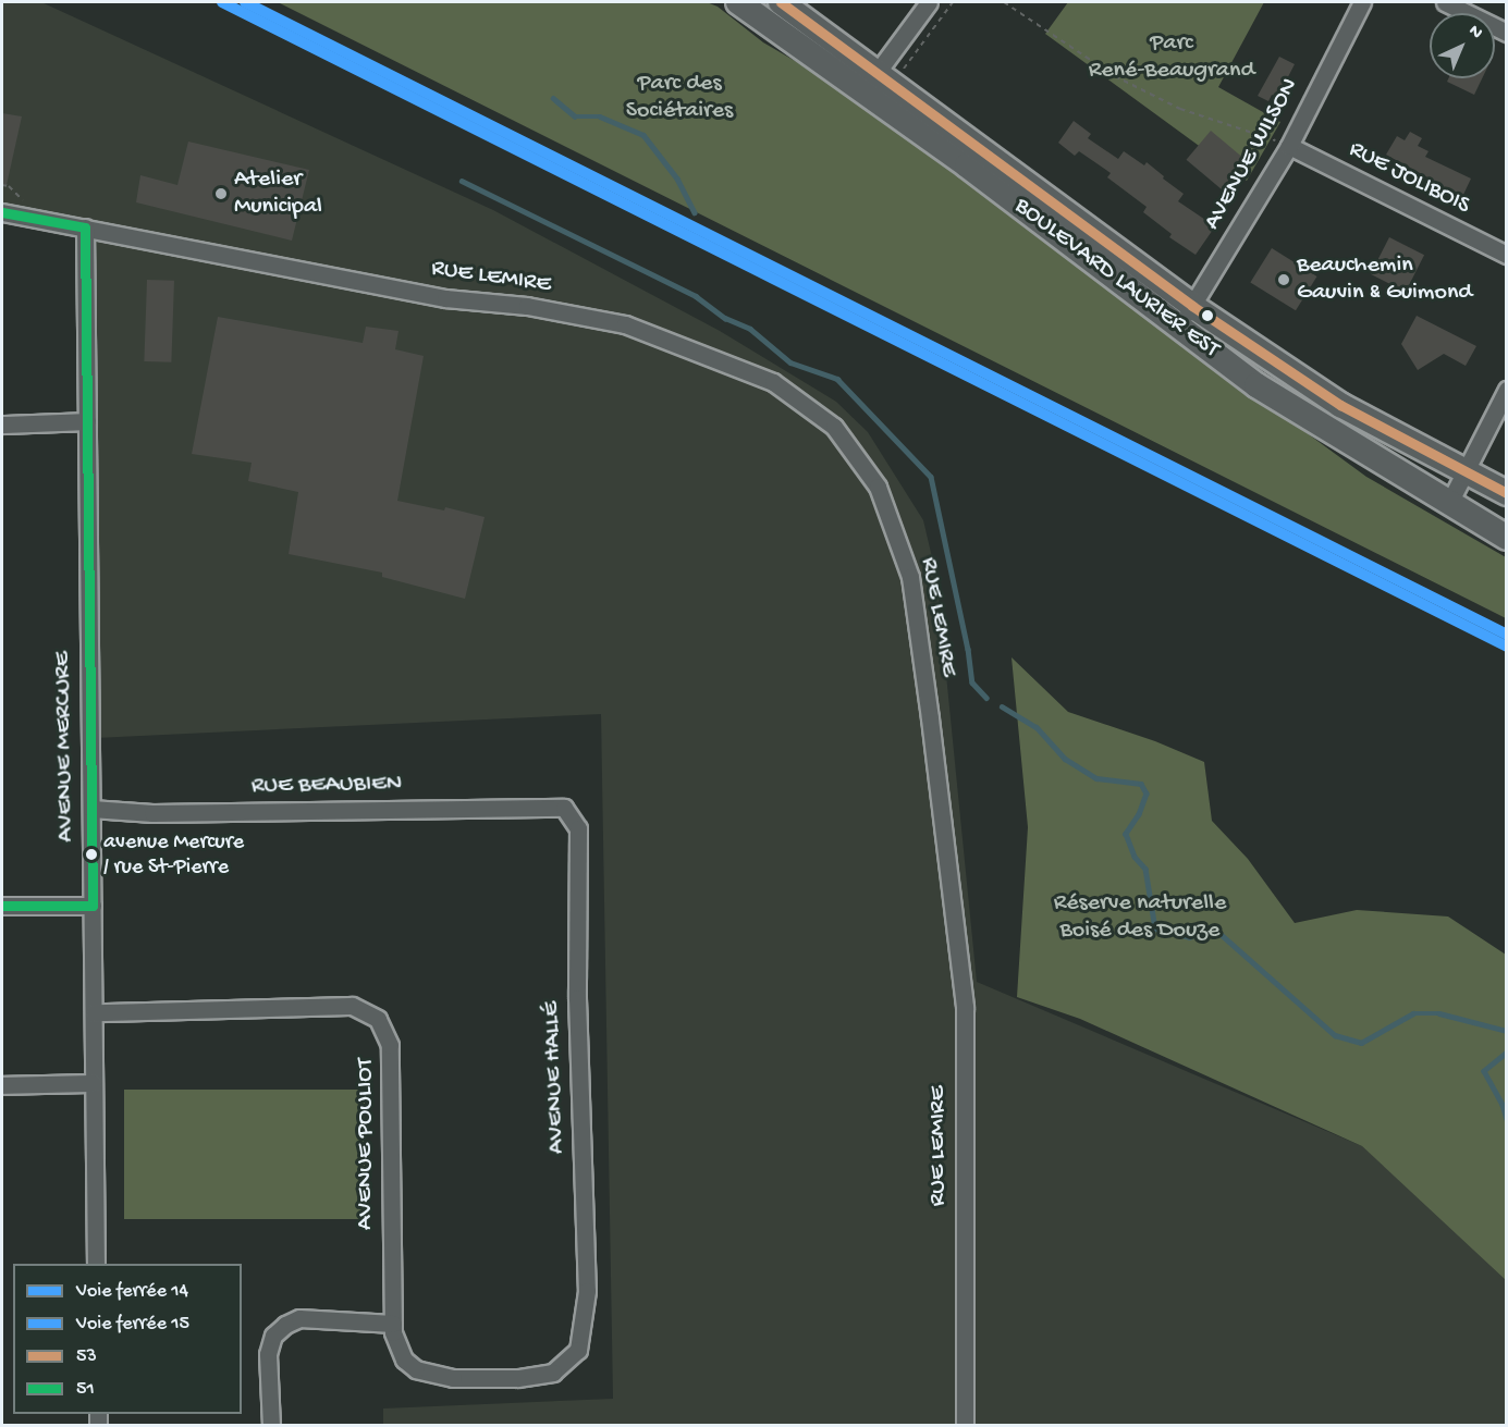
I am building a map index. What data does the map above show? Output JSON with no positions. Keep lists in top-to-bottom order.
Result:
{
  "streets": {
    "main road": ["BOULEVARD LAURIER EST"],
    "street": [
      "AVENUE WILSON",
      "RUE JOLIBOIS",
      "RUE LEMIRE",
      "AVENUE MERCURE",
      "RUE BEAUBIEN",
      "AVENUE HALLÉ",
      "AVENUE POULIOT"
    ]
  },
  "crossings": [
    ["AVENUE WILSON", "RUE JOLIBOIS"],
    ["AVENUE WILSON", "BOULEVARD LAURIER EST"],
    ["RUE LEMIRE", "AVENUE MERCURE"],
    ["AVENUE MERCURE", "RUE BEAUBIEN"],
    ["AVENUE MERCURE", "AVENUE POULIOT"],
    ["RUE BEAUBIEN", "AVENUE HALLÉ"],
    ["AVENUE HALLÉ", "AVENUE POULIOT"]
  ],
  "parks": ["Parc René-Beaugrand", "Parc des Sociétaires", "Réserve naturelle Boisé des Douze"],
  "places": ["Atelier Municipal", "Beauchemin Gauvin & Guimond", "avenue Mercure / rue St-Pierre"],
  "lines": [
    "rail line 14",
    "rail line 15",
    "transit line 53",
    "transit line 51"
  ],
  "legend": [
    "Voie ferrée 14",
    "Voie ferrée 15",
    "53",
    "51"
  ],
  "north": "top right"
}
